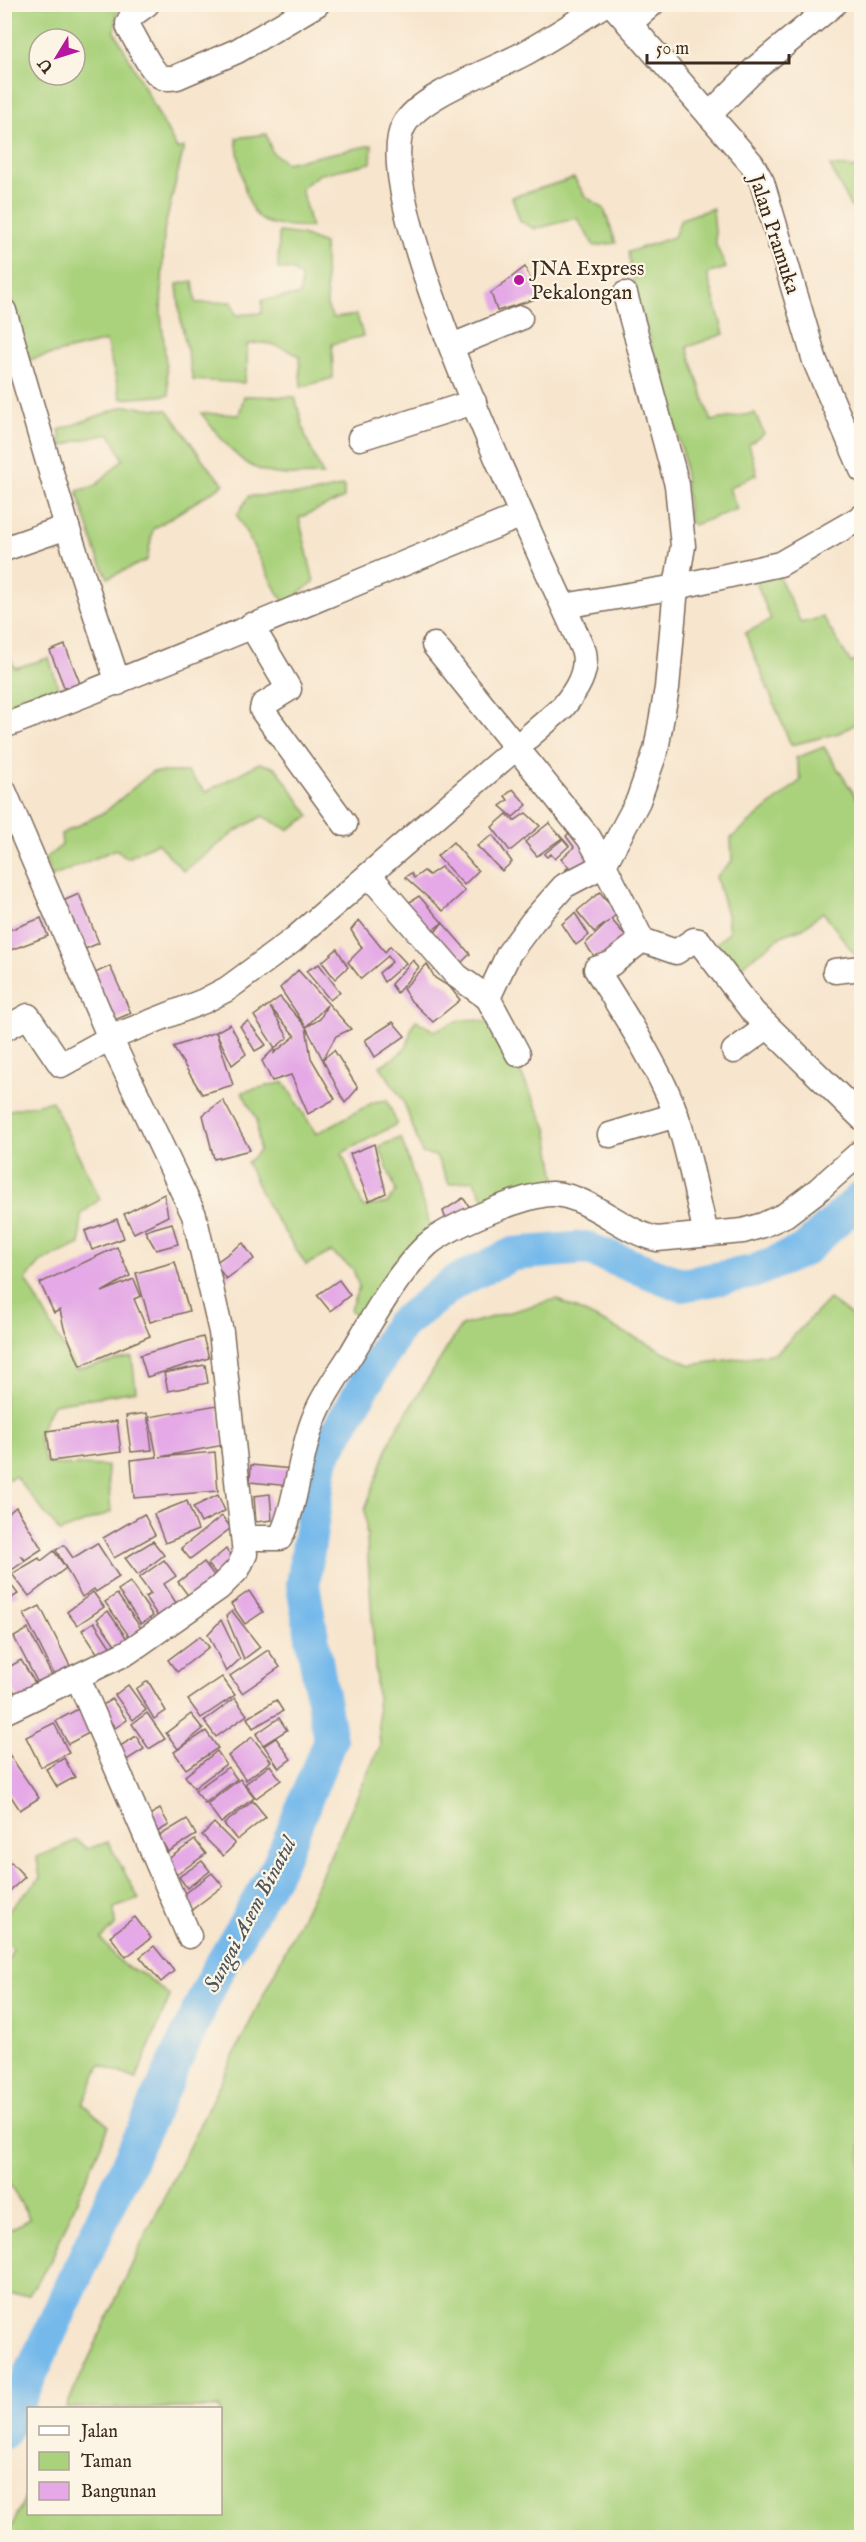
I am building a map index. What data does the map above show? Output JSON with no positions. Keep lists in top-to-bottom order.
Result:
{
  "streets": {
    "street": ["Jalan Pramuka"]
  },
  "water": ["Sungai Asem Binatul"],
  "places": ["JNA Express Pekalongan"],
  "legend": ["Jalan", "Taman", "Bangunan"],
  "scale_bar": "50 m",
  "north": "bottom left"
}
